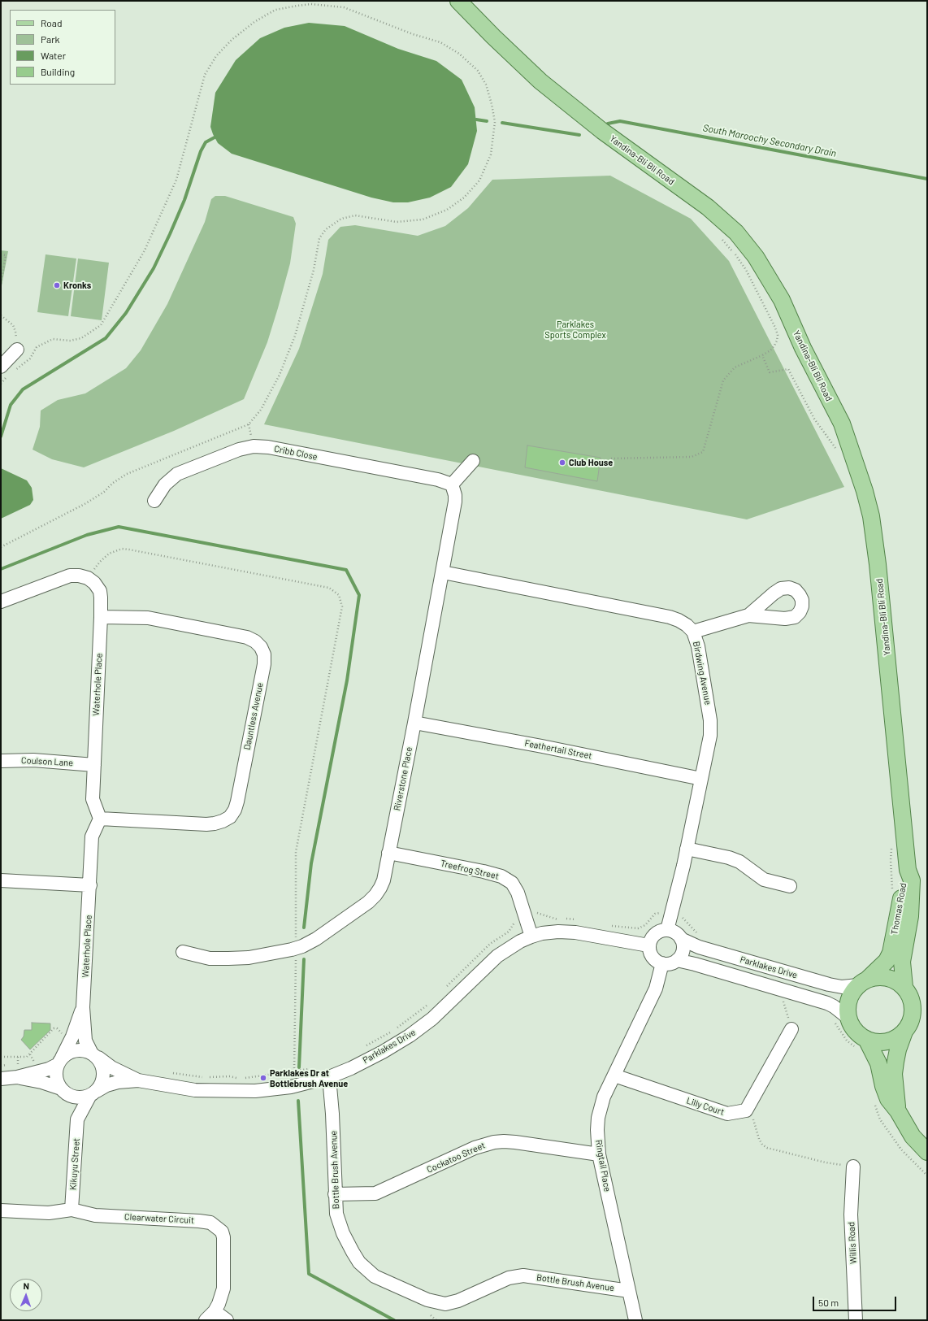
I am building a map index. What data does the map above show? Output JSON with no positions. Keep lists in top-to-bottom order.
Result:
{
  "streets": {
    "main road": ["Yandina-Bli Bli Road", "Thomas Road"],
    "street": [
      "Cribb Close",
      "Birdwing Avenue",
      "Waterhole Place",
      "Dauntless Avenue",
      "Feathertail Street",
      "Coulson Lane",
      "Riverstone Place",
      "Treefrog Street",
      "Parklakes Drive",
      "Lilly Court",
      "Cockatoo Street",
      "Kikuyu Street",
      "Ringtail Place",
      "Bottle Brush Avenue",
      "Clearwater Circuit",
      "Willis Road"
    ]
  },
  "crossings": [
    ["Yandina-Bli Bli Road", "Thomas Road"],
    ["Cribb Close", "Riverstone Place"],
    ["Birdwing Avenue", "Feathertail Street"],
    ["Birdwing Avenue", "Riverstone Place"],
    ["Birdwing Avenue", "Parklakes Drive"],
    ["Birdwing Avenue", "Ringtail Place"],
    ["Waterhole Place", "Dauntless Avenue"],
    ["Waterhole Place", "Coulson Lane"],
    ["Waterhole Place", "Parklakes Drive"],
    ["Waterhole Place", "Kikuyu Street"],
    ["Feathertail Street", "Riverstone Place"],
    ["Riverstone Place", "Treefrog Street"],
    ["Treefrog Street", "Parklakes Drive"],
    ["Thomas Road", "Parklakes Drive"],
    ["Parklakes Drive", "Kikuyu Street"],
    ["Parklakes Drive", "Ringtail Place"],
    ["Parklakes Drive", "Bottle Brush Avenue"],
    ["Lilly Court", "Ringtail Place"],
    ["Cockatoo Street", "Ringtail Place"],
    ["Cockatoo Street", "Bottle Brush Avenue"],
    ["Kikuyu Street", "Clearwater Circuit"],
    ["Ringtail Place", "Bottle Brush Avenue"]
  ],
  "water": ["South Maroochy Secondary Drain"],
  "parks": ["Parklakes Sports Complex"],
  "places": ["Kronks", "Club House", "Parklakes Dr at Bottlebrush Avenue"],
  "legend": [
    "Road",
    "Park",
    "Water",
    "Building"
  ],
  "scale_bar": "50 m",
  "north": "top"
}
